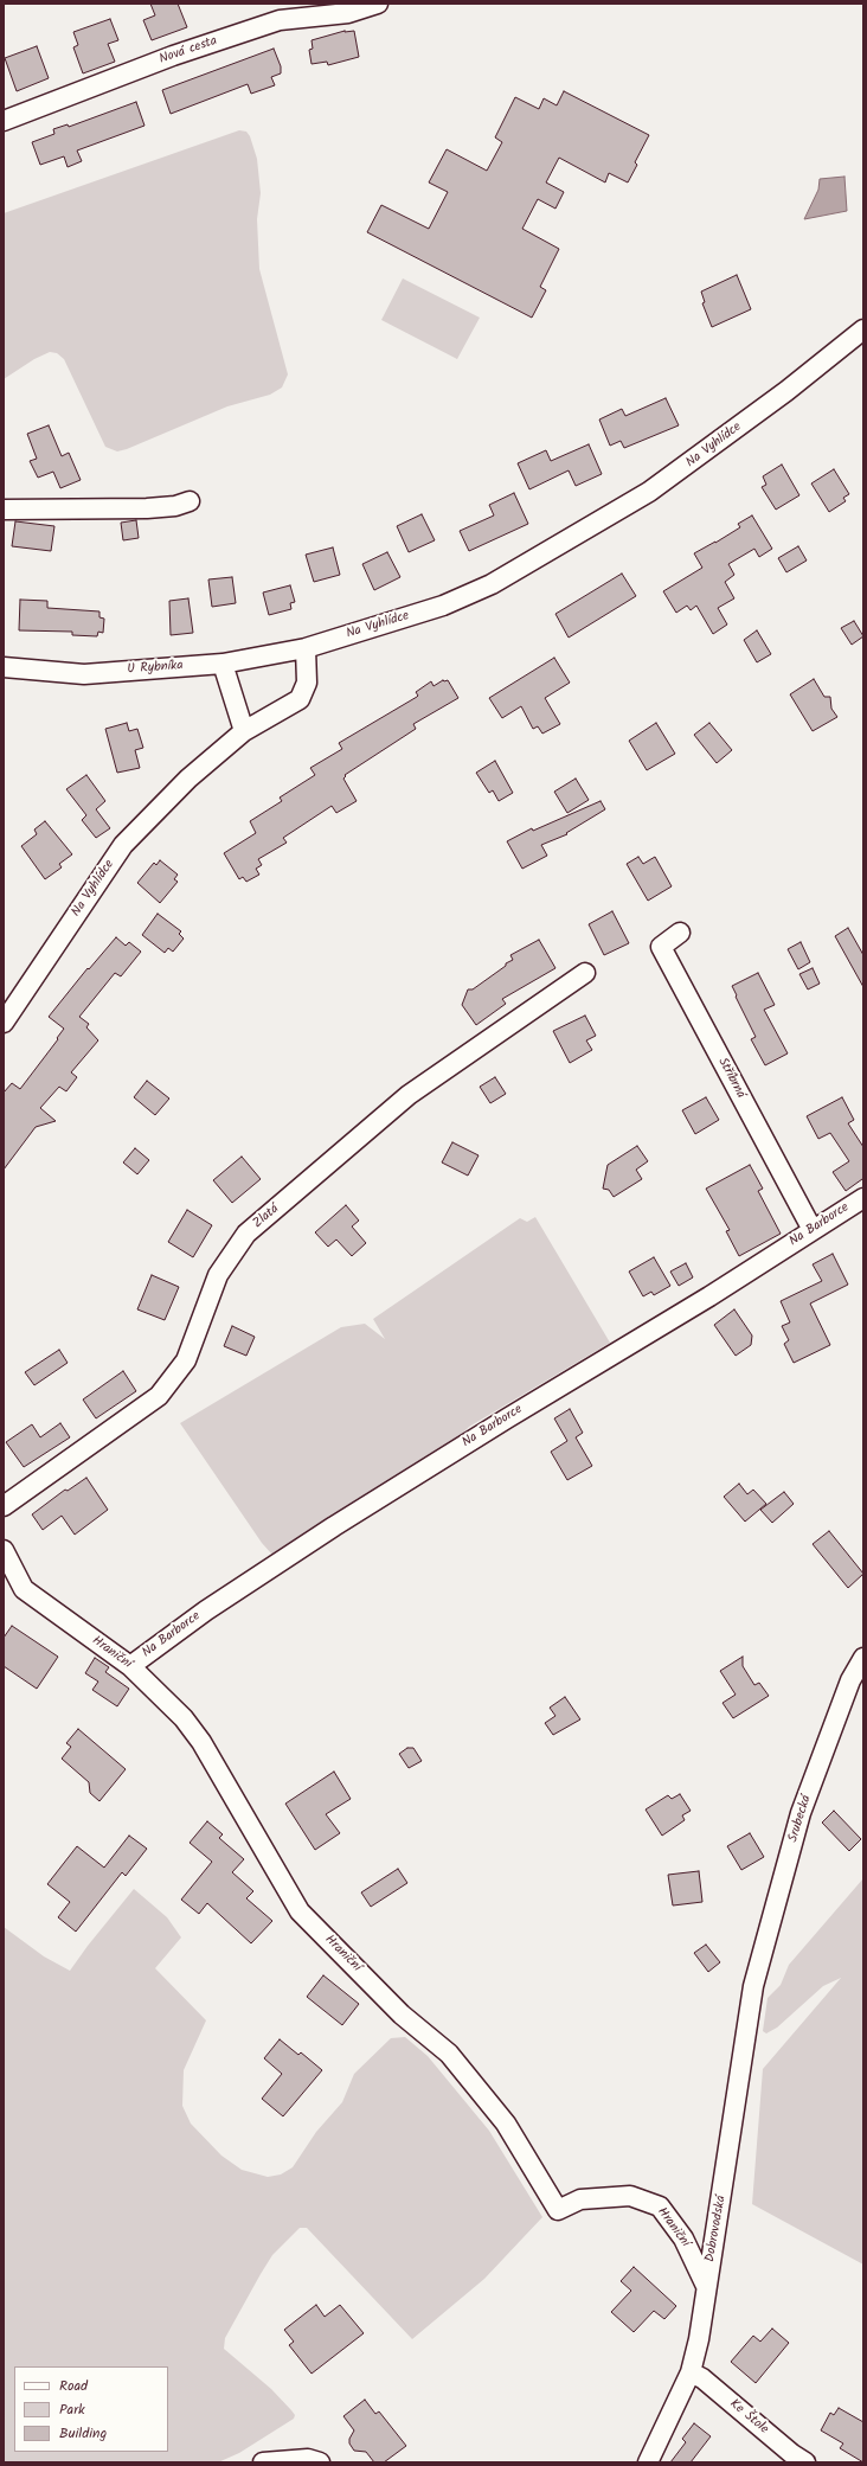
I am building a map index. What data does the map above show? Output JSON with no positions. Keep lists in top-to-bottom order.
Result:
{
  "streets": {
    "street": [
      "Nová cesta",
      "Na Vyhlídce",
      "U Rybníka",
      "Stříbrná",
      "Zlatá",
      "Na Barborce",
      "Hraniční",
      "Srubecká",
      "Dobrovodská",
      "Ke Štole"
    ]
  },
  "crossings": [
    ["Na Vyhlídce", "U Rybníka"],
    ["Stříbrná", "Na Barborce"],
    ["Na Barborce", "Hraniční"],
    ["Hraniční", "Dobrovodská"],
    ["Srubecká", "Dobrovodská"],
    ["Dobrovodská", "Ke Štole"]
  ],
  "legend": ["Road", "Park", "Building"]
}
